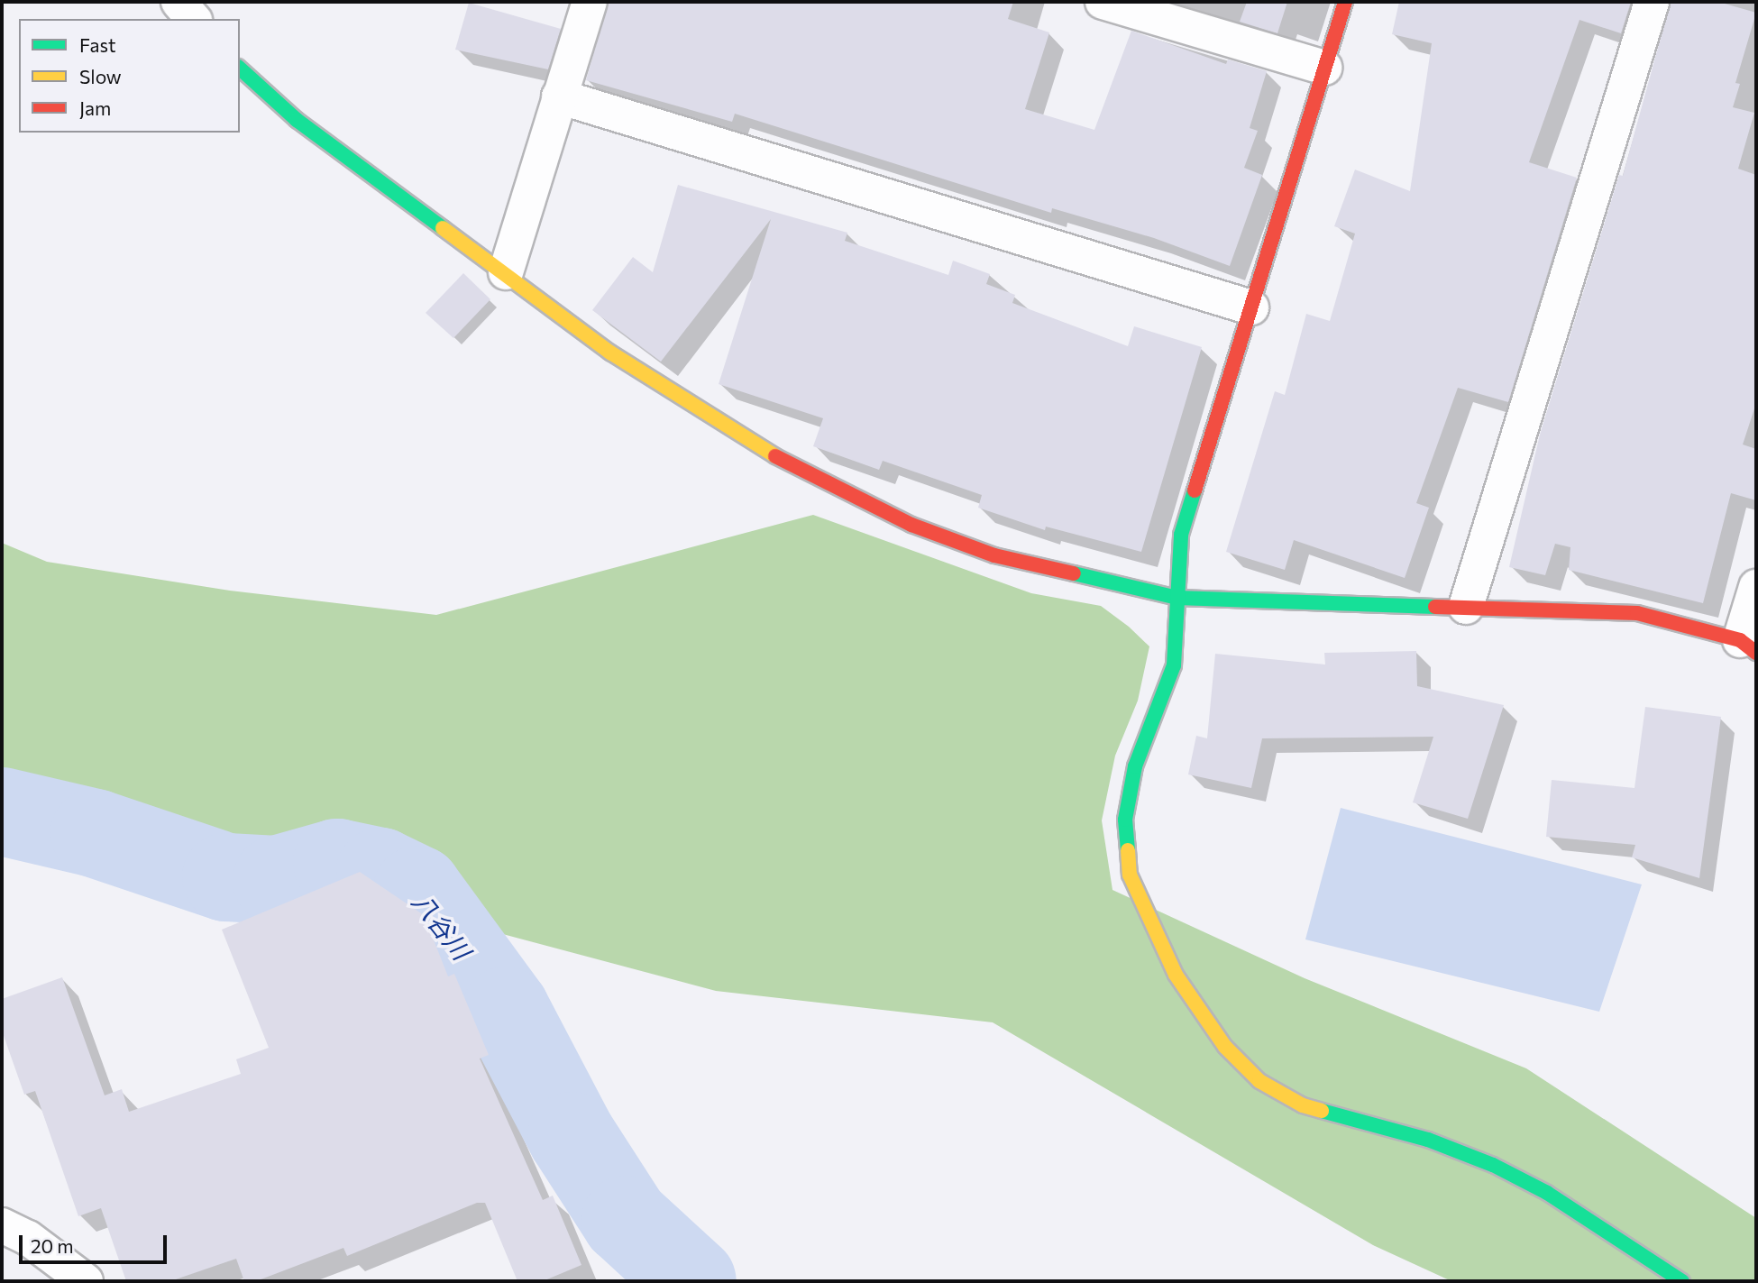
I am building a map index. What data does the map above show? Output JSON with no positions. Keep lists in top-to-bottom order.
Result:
{
  "water": ["八谷川"],
  "legend": ["Fast", "Slow", "Jam"],
  "scale_bar": "20 m"
}
